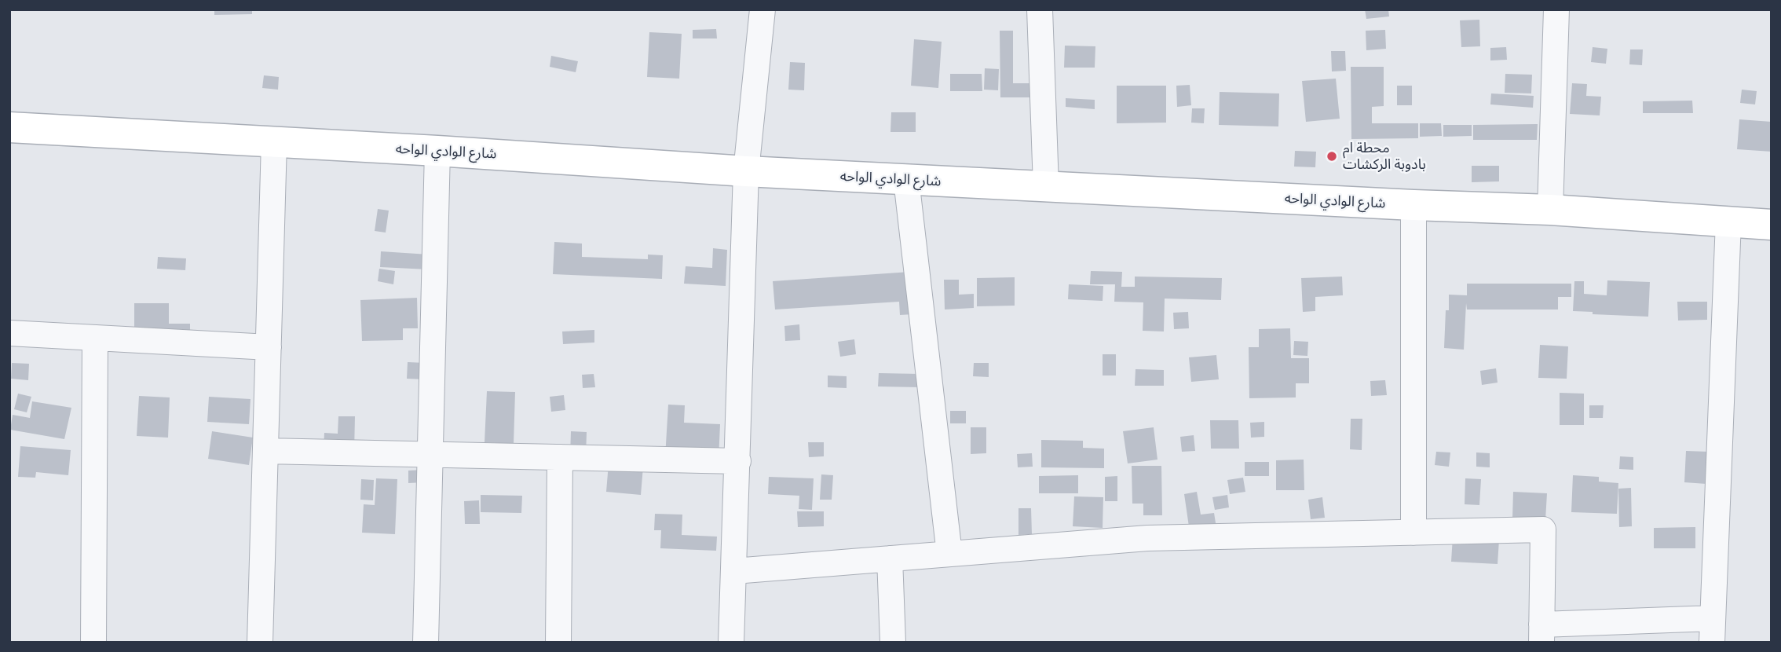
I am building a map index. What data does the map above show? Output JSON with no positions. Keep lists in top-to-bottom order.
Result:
{
  "streets": {
    "main road": ["شارع الوادي الواحه"]
  },
  "places": ["محطة ام بادوبة الركشات"]
}
